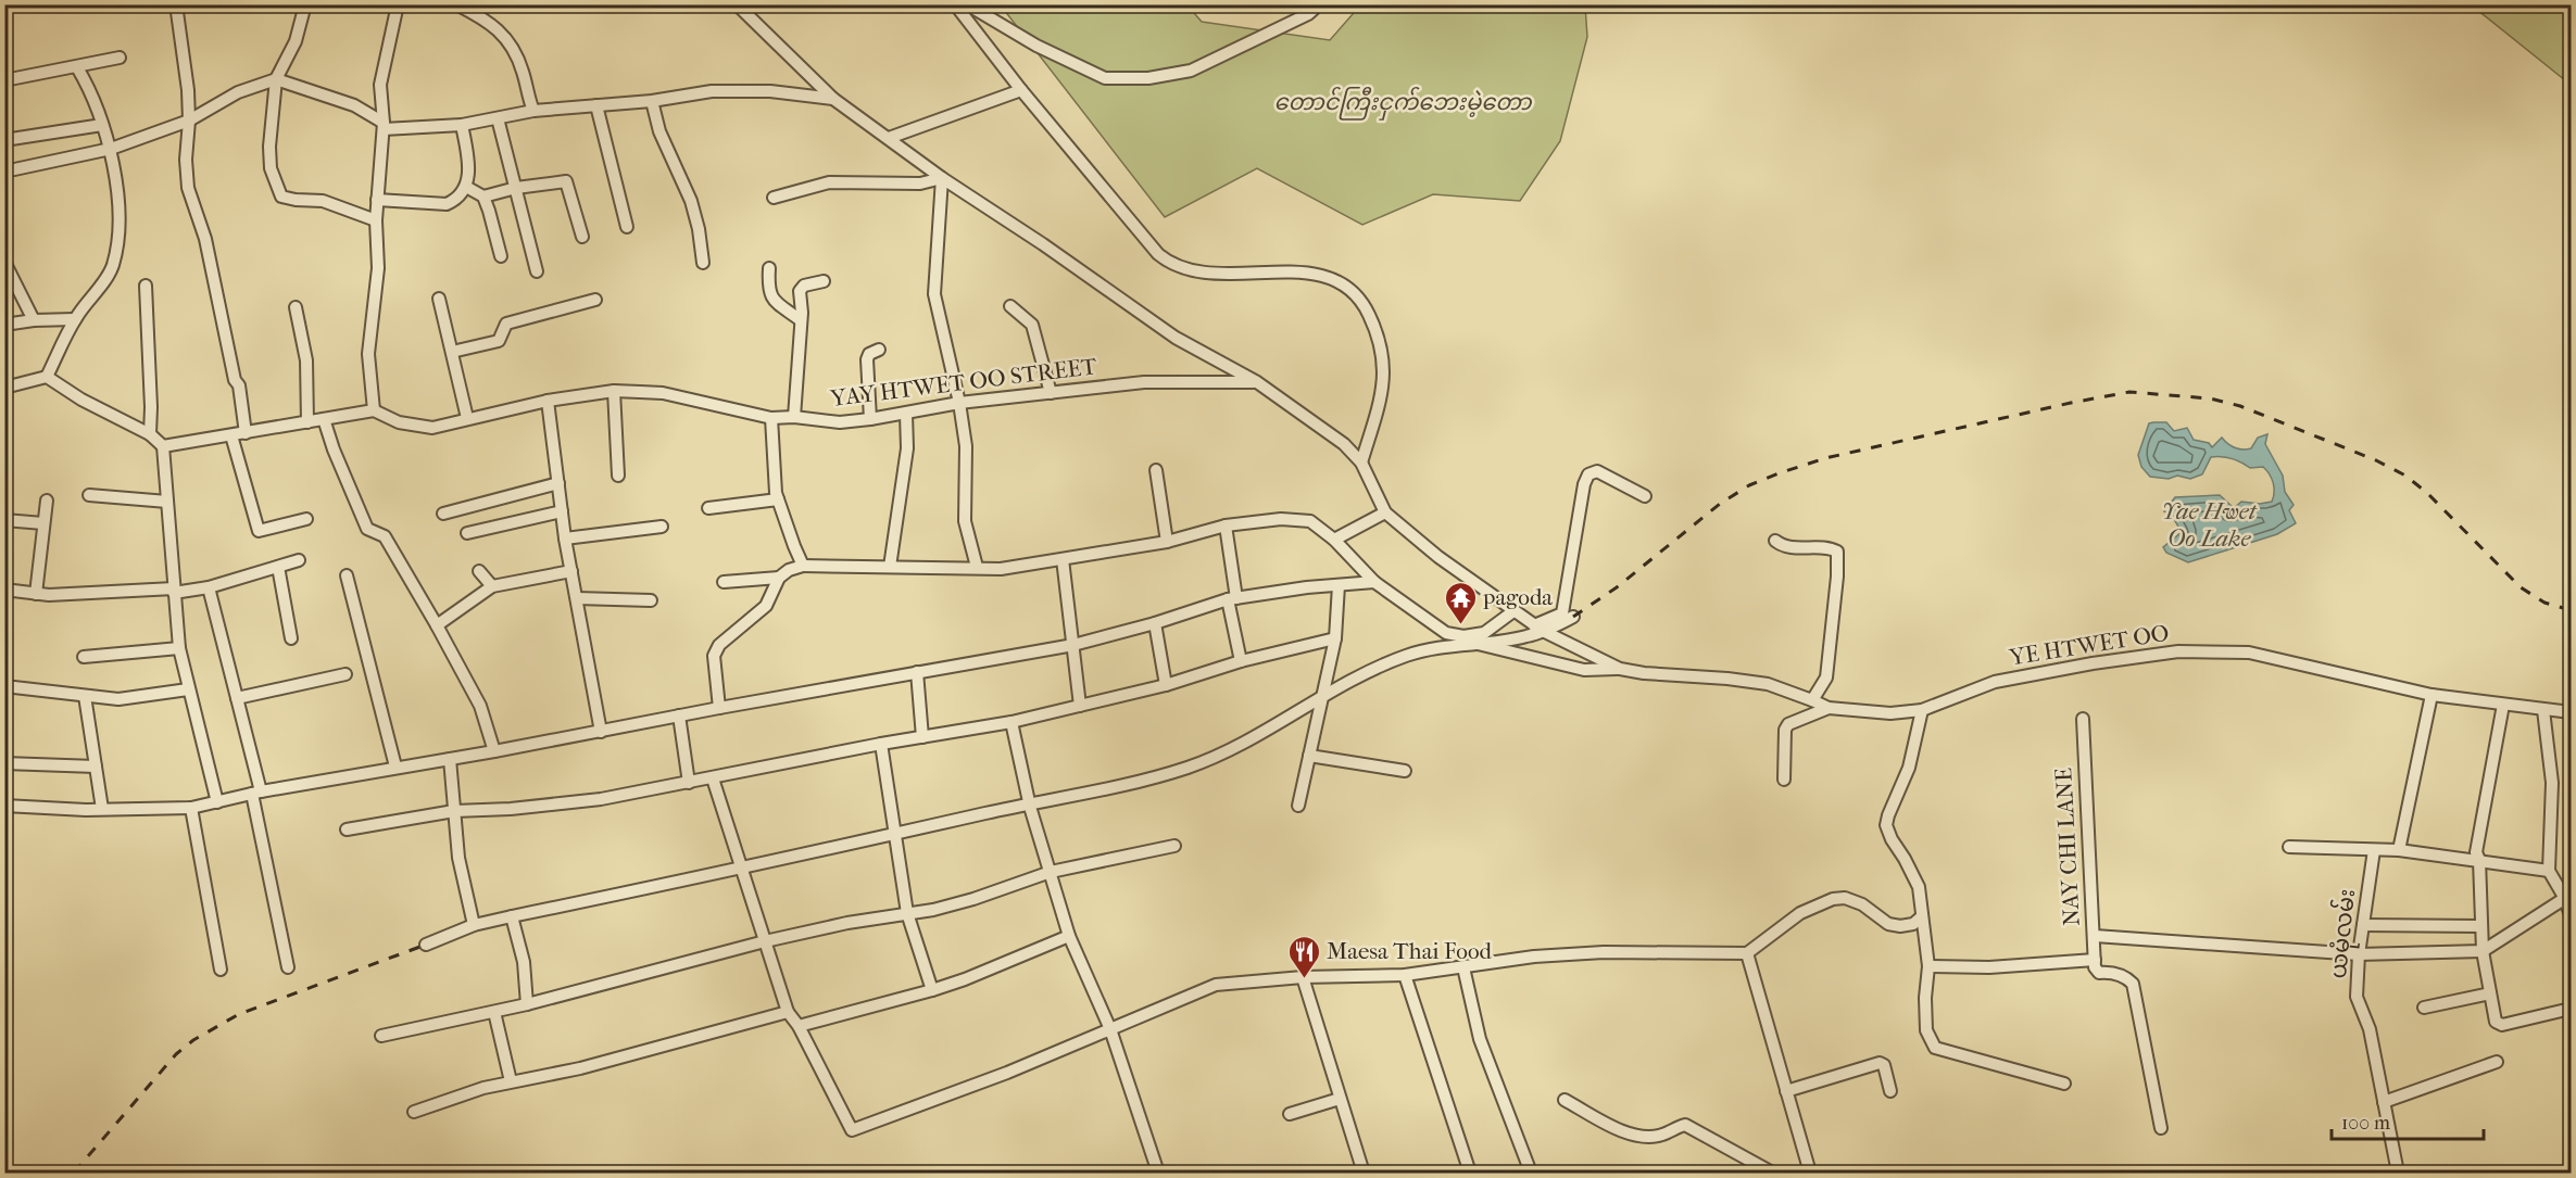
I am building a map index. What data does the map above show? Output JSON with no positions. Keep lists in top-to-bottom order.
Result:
{
  "streets": {
    "street": [
      "YAY HTWET OO STREET",
      "YE HTWET OO",
      "NAY CHI LANE",
      "ယမုံလမ်း"
    ]
  },
  "water": ["Yae Hwet Oo Lake"],
  "parks": ["တောင်ကြီးငှက်ဘေးမဲ့တော"],
  "places": {
    "temple": ["pagoda"],
    "restaurant": ["Maesa Thai Food"]
  },
  "scale_bar": "100 m"
}
